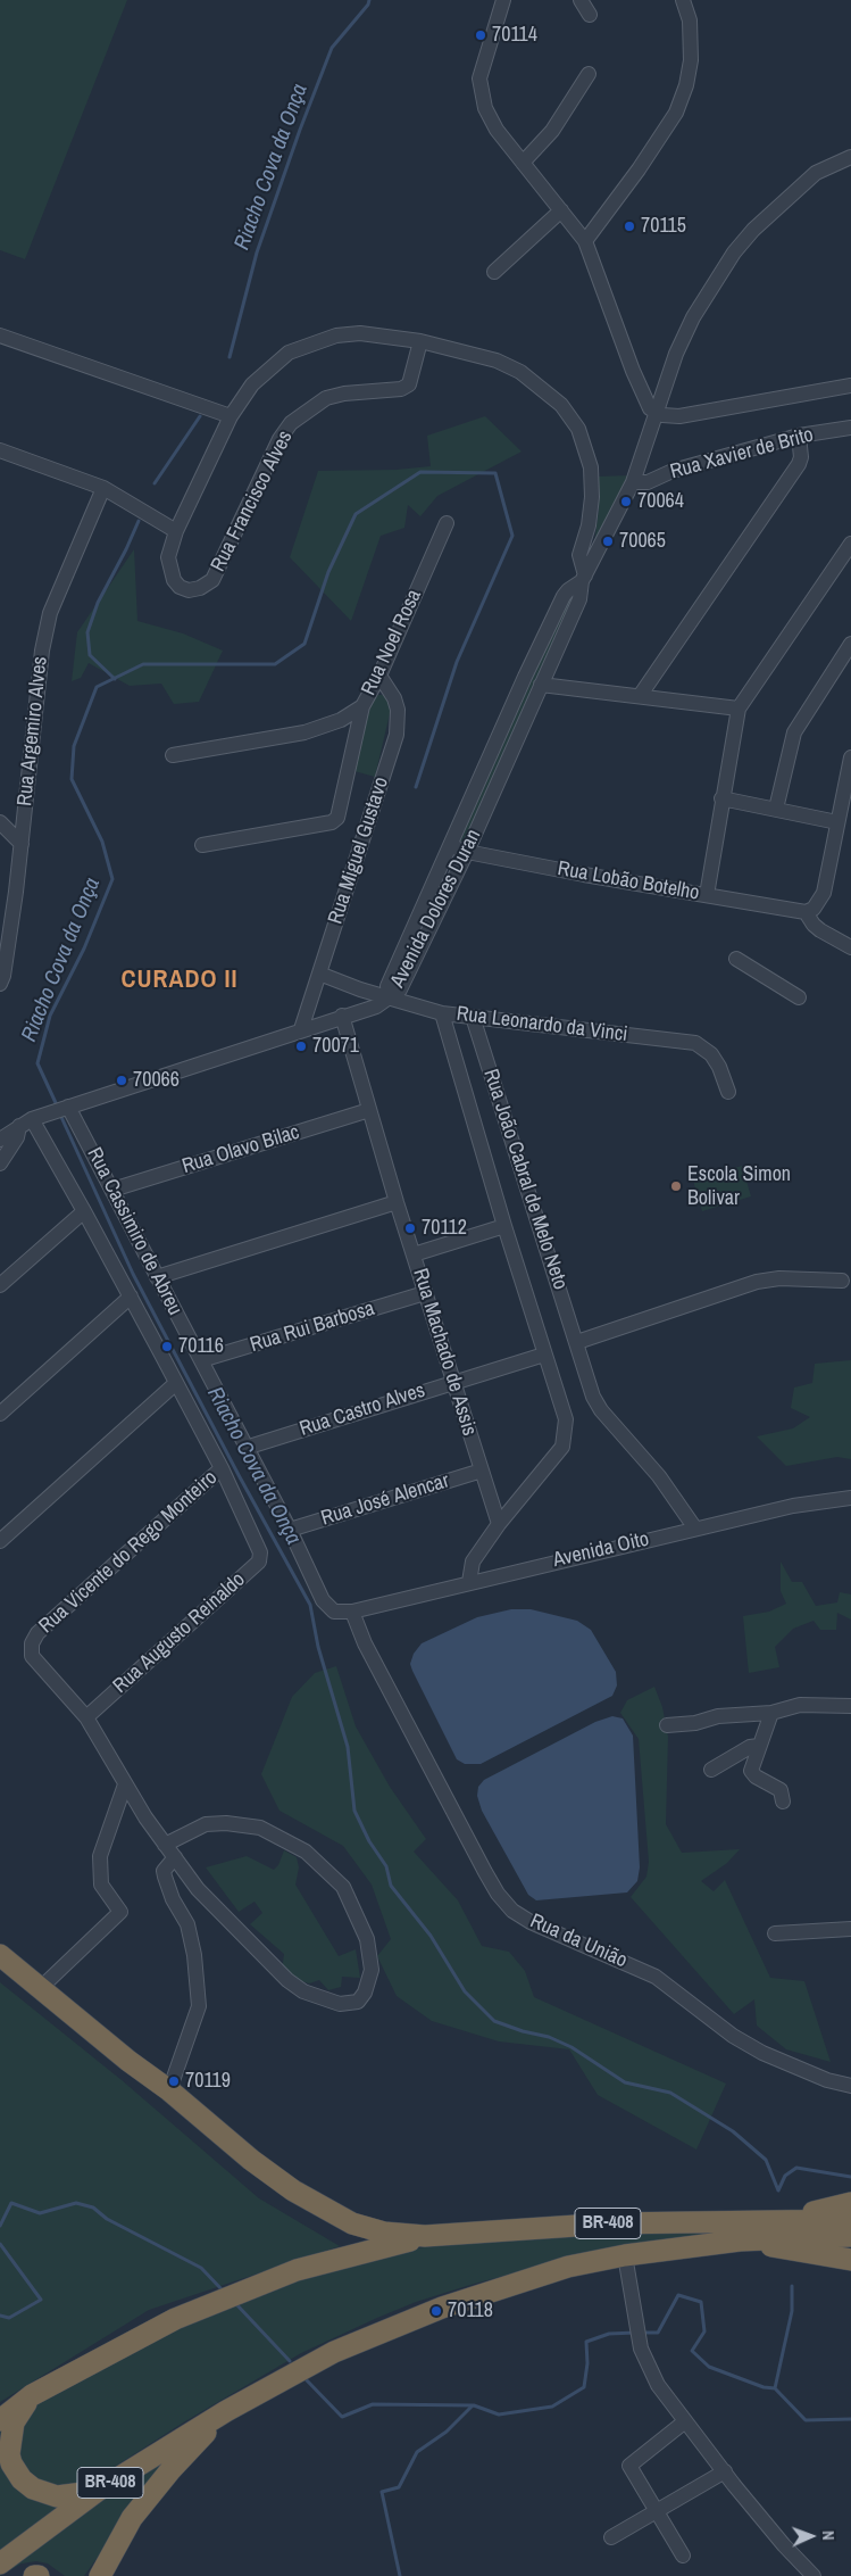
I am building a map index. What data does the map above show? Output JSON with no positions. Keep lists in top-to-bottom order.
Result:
{
  "streets": {
    "highway": ["BR-408"],
    "street": [
      "Rua Xavier de Brito",
      "Rua Francisco Alves",
      "Rua Noel Rosa",
      "Rua Argemiro Alves",
      "Rua Miguel Gustavo",
      "Rua Lobão Botelho",
      "Avenida Dolores Duran",
      "Rua Leonardo da Vinci",
      "Rua Olavo Bilac",
      "Rua João Cabral de Melo Neto",
      "Rua Cassimiro de Abreu",
      "Rua Rui Barbosa",
      "Rua Machado de Assis",
      "Rua Castro Alves",
      "Rua José Alencar",
      "Avenida Oito",
      "Rua Vicente do Rego Monteiro",
      "Rua Augusto Reinaldo",
      "Rua da União"
    ]
  },
  "crossings": [
    ["Rua Xavier de Brito", "Avenida Dolores Duran"],
    ["Rua Francisco Alves", "Avenida Dolores Duran"],
    ["Rua Noel Rosa", "Rua Miguel Gustavo"],
    ["Rua Miguel Gustavo", "Rua Leonardo da Vinci"],
    ["Rua Lobão Botelho", "Avenida Dolores Duran"],
    ["Avenida Dolores Duran", "Rua Leonardo da Vinci"],
    ["Rua Leonardo da Vinci", "Rua João Cabral de Melo Neto"],
    ["Rua Olavo Bilac", "Rua Cassimiro de Abreu"],
    ["Rua Olavo Bilac", "Rua Machado de Assis"],
    ["Rua João Cabral de Melo Neto", "Rua Machado de Assis"],
    ["Rua João Cabral de Melo Neto", "Rua Castro Alves"],
    ["Rua João Cabral de Melo Neto", "Avenida Oito"],
    ["Rua Cassimiro de Abreu", "Rua Rui Barbosa"],
    ["Rua Cassimiro de Abreu", "Rua Castro Alves"],
    ["Rua Cassimiro de Abreu", "Rua José Alencar"],
    ["Rua Cassimiro de Abreu", "Avenida Oito"],
    ["Rua Cassimiro de Abreu", "Rua Vicente do Rego Monteiro"],
    ["Rua Cassimiro de Abreu", "Rua Augusto Reinaldo"],
    ["Rua Cassimiro de Abreu", "Rua da União"],
    ["Rua Rui Barbosa", "Rua Machado de Assis"],
    ["Rua Machado de Assis", "Rua Castro Alves"],
    ["Rua Machado de Assis", "Rua José Alencar"],
    ["Avenida Oito", "Rua da União"],
    ["Rua Vicente do Rego Monteiro", "Rua Augusto Reinaldo"]
  ],
  "districts": ["CURADO II"],
  "water": ["Riacho Cova da Onça"],
  "places": [
    "70114",
    "70115",
    "70064",
    "70065",
    "70071",
    "70066",
    "Escola Simon Bolivar",
    "70112",
    "70116",
    "70119",
    "70118"
  ],
  "north": "right"
}
